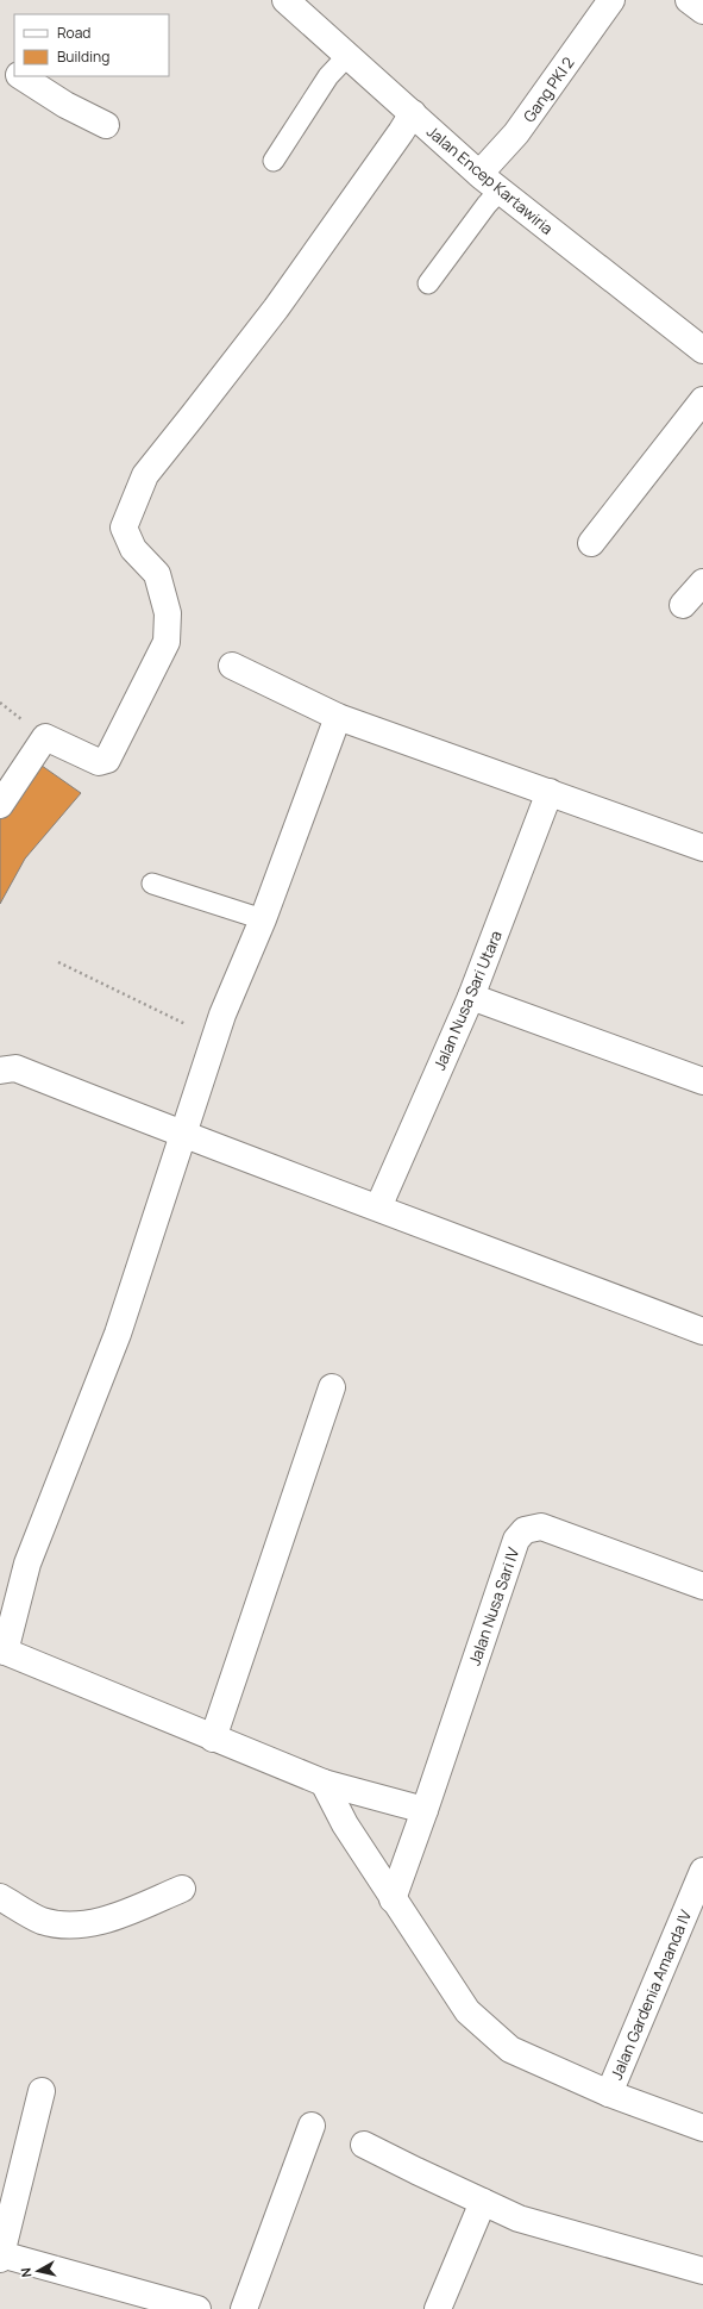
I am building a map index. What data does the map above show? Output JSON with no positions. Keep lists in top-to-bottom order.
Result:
{
  "streets": {
    "street": [
      "Gang PKI 2",
      "Jalan Encep Kartawiria",
      "Jalan Nusa Sari Utara",
      "Jalan Nusa Sari IV",
      "Jalan Gardenia Amanda IV"
    ]
  },
  "crossings": [
    ["Gang PKI 2", "Jalan Encep Kartawiria"]
  ],
  "legend": ["Road", "Building"],
  "north": "left"
}
